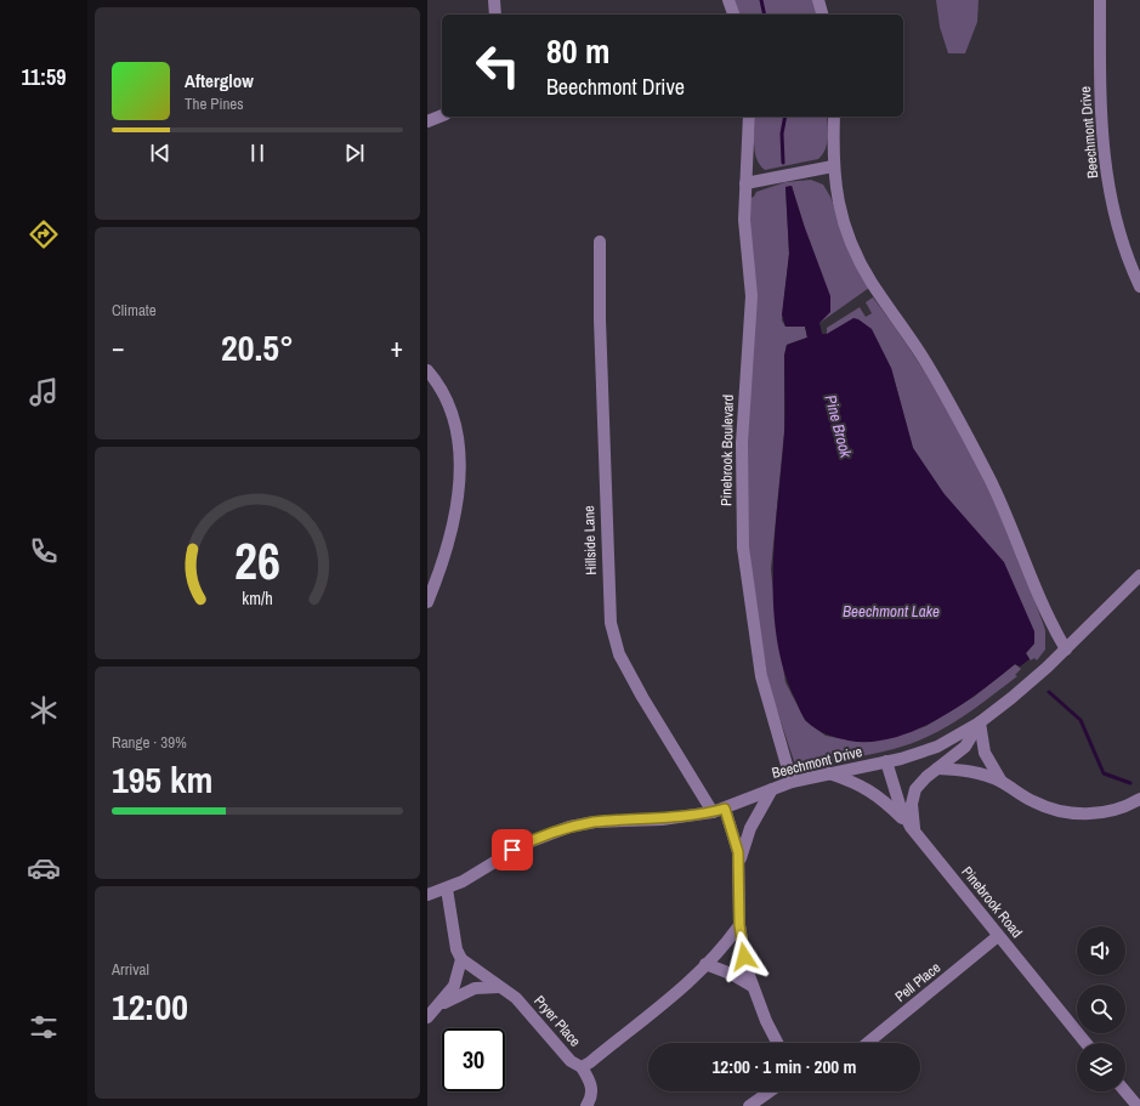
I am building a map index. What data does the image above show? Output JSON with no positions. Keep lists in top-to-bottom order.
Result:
{
  "streets": {
    "street": [
      "Beechmont Drive",
      "Pinebrook Boulevard",
      "Hillside Lane",
      "Pinebrook Road",
      "Pell Place",
      "Pryer Place"
    ]
  },
  "crossings": [
    ["Beechmont Drive", "Pinebrook Boulevard"],
    ["Beechmont Drive", "Hillside Lane"],
    ["Beechmont Drive", "Pinebrook Road"],
    ["Pinebrook Road", "Pell Place"]
  ],
  "water": ["Pine Brook", "Beechmont Lake"],
  "page": {
    "tabs": "11:59",
    "turn": ["80 m", "Beechmont Drive"],
    "song": ["Afterglow", "The Pines"],
    "tile": [
      "Climate",
      ["Range · 39%", "195 km"],
      ["Arrival", "12:00"]
    ],
    "heat": ["−", "20.5°", "+"],
    "limit": "30",
    "trip": "12:00 · 1 min · 200 m",
    "gauge": ["26", "km/h"]
  }
}
